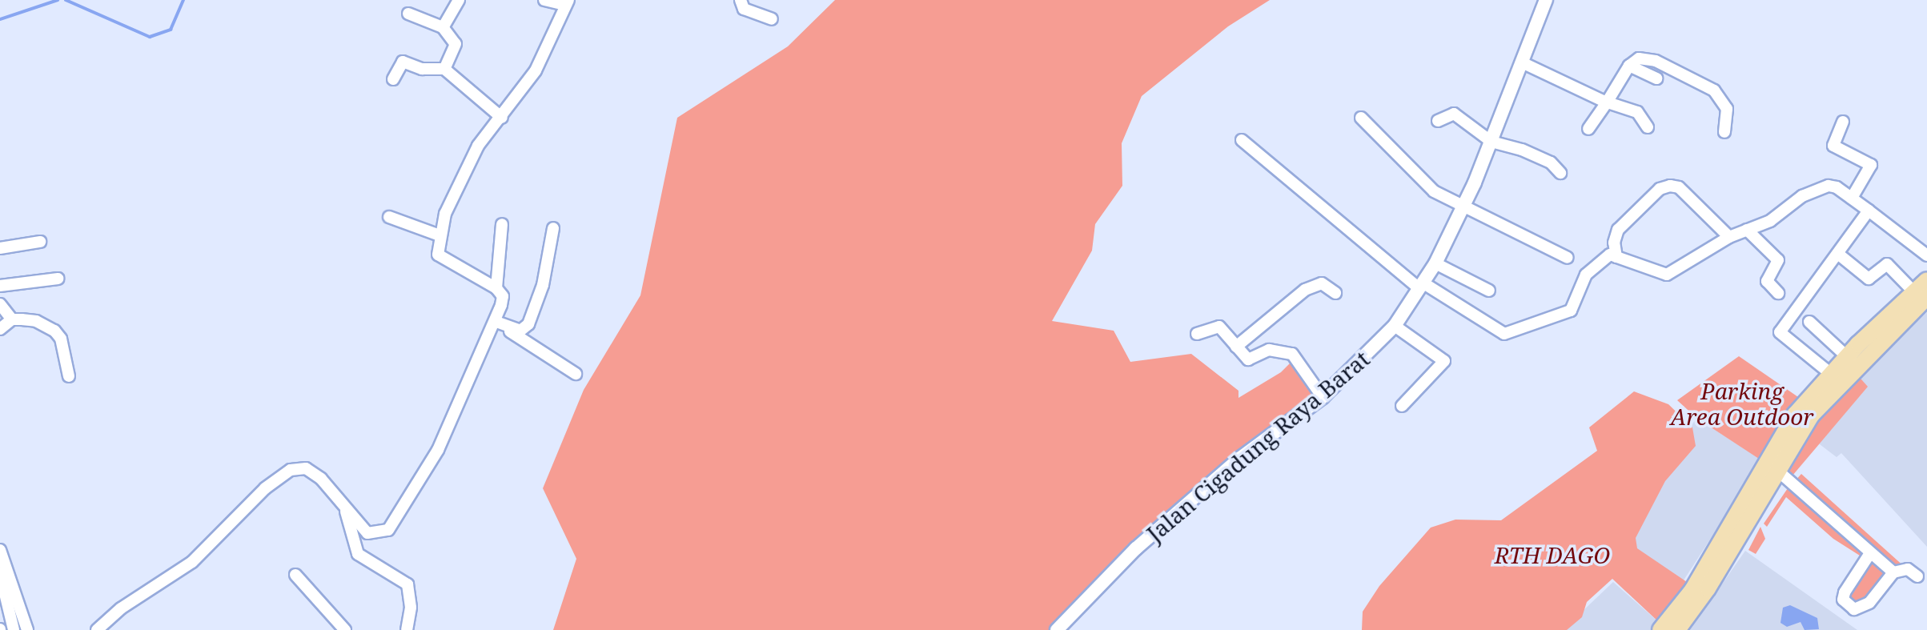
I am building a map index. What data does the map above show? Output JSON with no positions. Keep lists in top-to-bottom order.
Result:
{
  "streets": {
    "street": ["Jalan Cigadung Raya Barat"]
  },
  "parks": ["Parking Area Outdoor", "RTH DAGO"]
}
